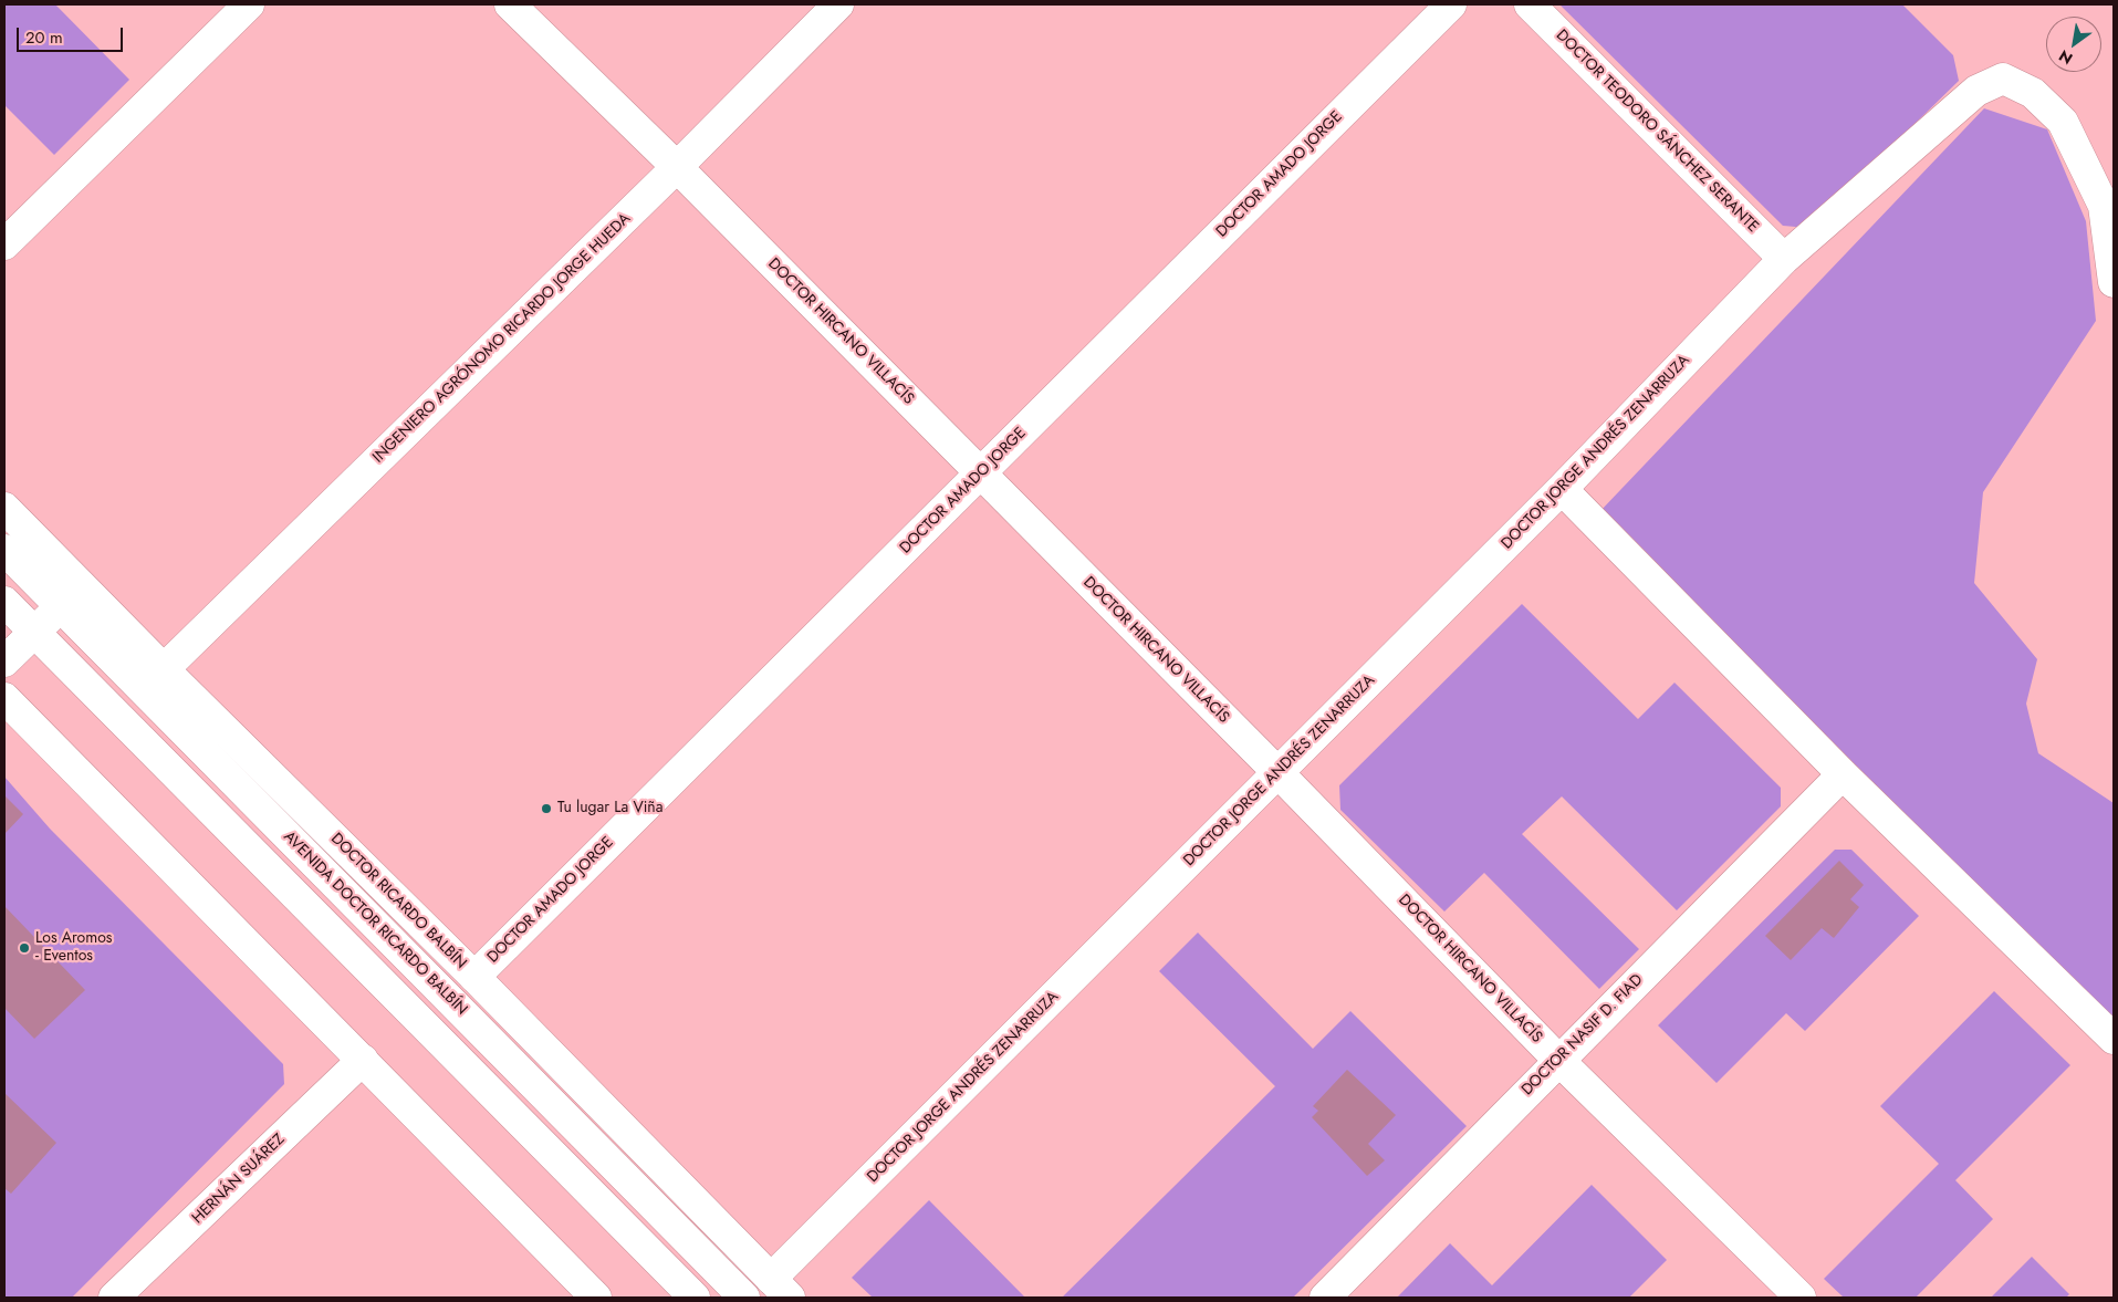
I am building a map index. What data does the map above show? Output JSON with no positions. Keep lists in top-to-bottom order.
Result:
{
  "streets": {
    "street": [
      "DOCTOR TEODORO SÁNCHEZ SERANTE",
      "DOCTOR AMADO JORGE",
      "DOCTOR HIRCANO VILLACÍS",
      "INGENIERO AGRÓNOMO RICARDO JORGE HUEDA",
      "DOCTOR JORGE ANDRÉS ZENARRUZA",
      "DOCTOR RICARDO BALBÍN",
      "AVENIDA DOCTOR RICARDO BALBÍN",
      "DOCTOR NASIF D. FIAD",
      "HERNÁN SUÁREZ"
    ]
  },
  "crossings": [
    ["DOCTOR TEODORO SÁNCHEZ SERANTE", "DOCTOR JORGE ANDRÉS ZENARRUZA"],
    ["DOCTOR AMADO JORGE", "DOCTOR HIRCANO VILLACÍS"],
    ["DOCTOR AMADO JORGE", "DOCTOR RICARDO BALBÍN"],
    ["DOCTOR HIRCANO VILLACÍS", "INGENIERO AGRÓNOMO RICARDO JORGE HUEDA"],
    ["DOCTOR HIRCANO VILLACÍS", "DOCTOR JORGE ANDRÉS ZENARRUZA"],
    ["DOCTOR HIRCANO VILLACÍS", "DOCTOR NASIF D. FIAD"],
    ["INGENIERO AGRÓNOMO RICARDO JORGE HUEDA", "DOCTOR RICARDO BALBÍN"],
    ["DOCTOR JORGE ANDRÉS ZENARRUZA", "DOCTOR RICARDO BALBÍN"]
  ],
  "places": ["Tu lugar La Viña", "Los Aromos - Eventos"],
  "scale_bar": "20 m",
  "north": "bottom left"
}
